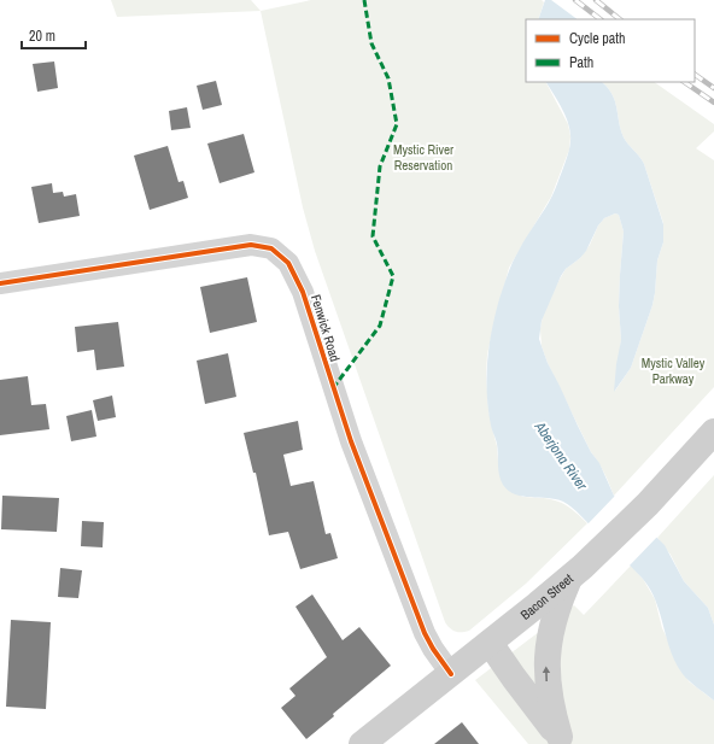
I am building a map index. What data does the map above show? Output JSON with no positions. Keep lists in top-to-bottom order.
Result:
{
  "streets": {
    "main road": ["Bacon Street"],
    "street": ["Fenwick Road"]
  },
  "crossings": [
    ["Fenwick Road", "Bacon Street"]
  ],
  "water": ["Aberjona River"],
  "parks": ["Mystic River Reservation", "Mystic Valley Parkway"],
  "legend": ["Cycle path", "Path"],
  "scale_bar": "20 m"
}
